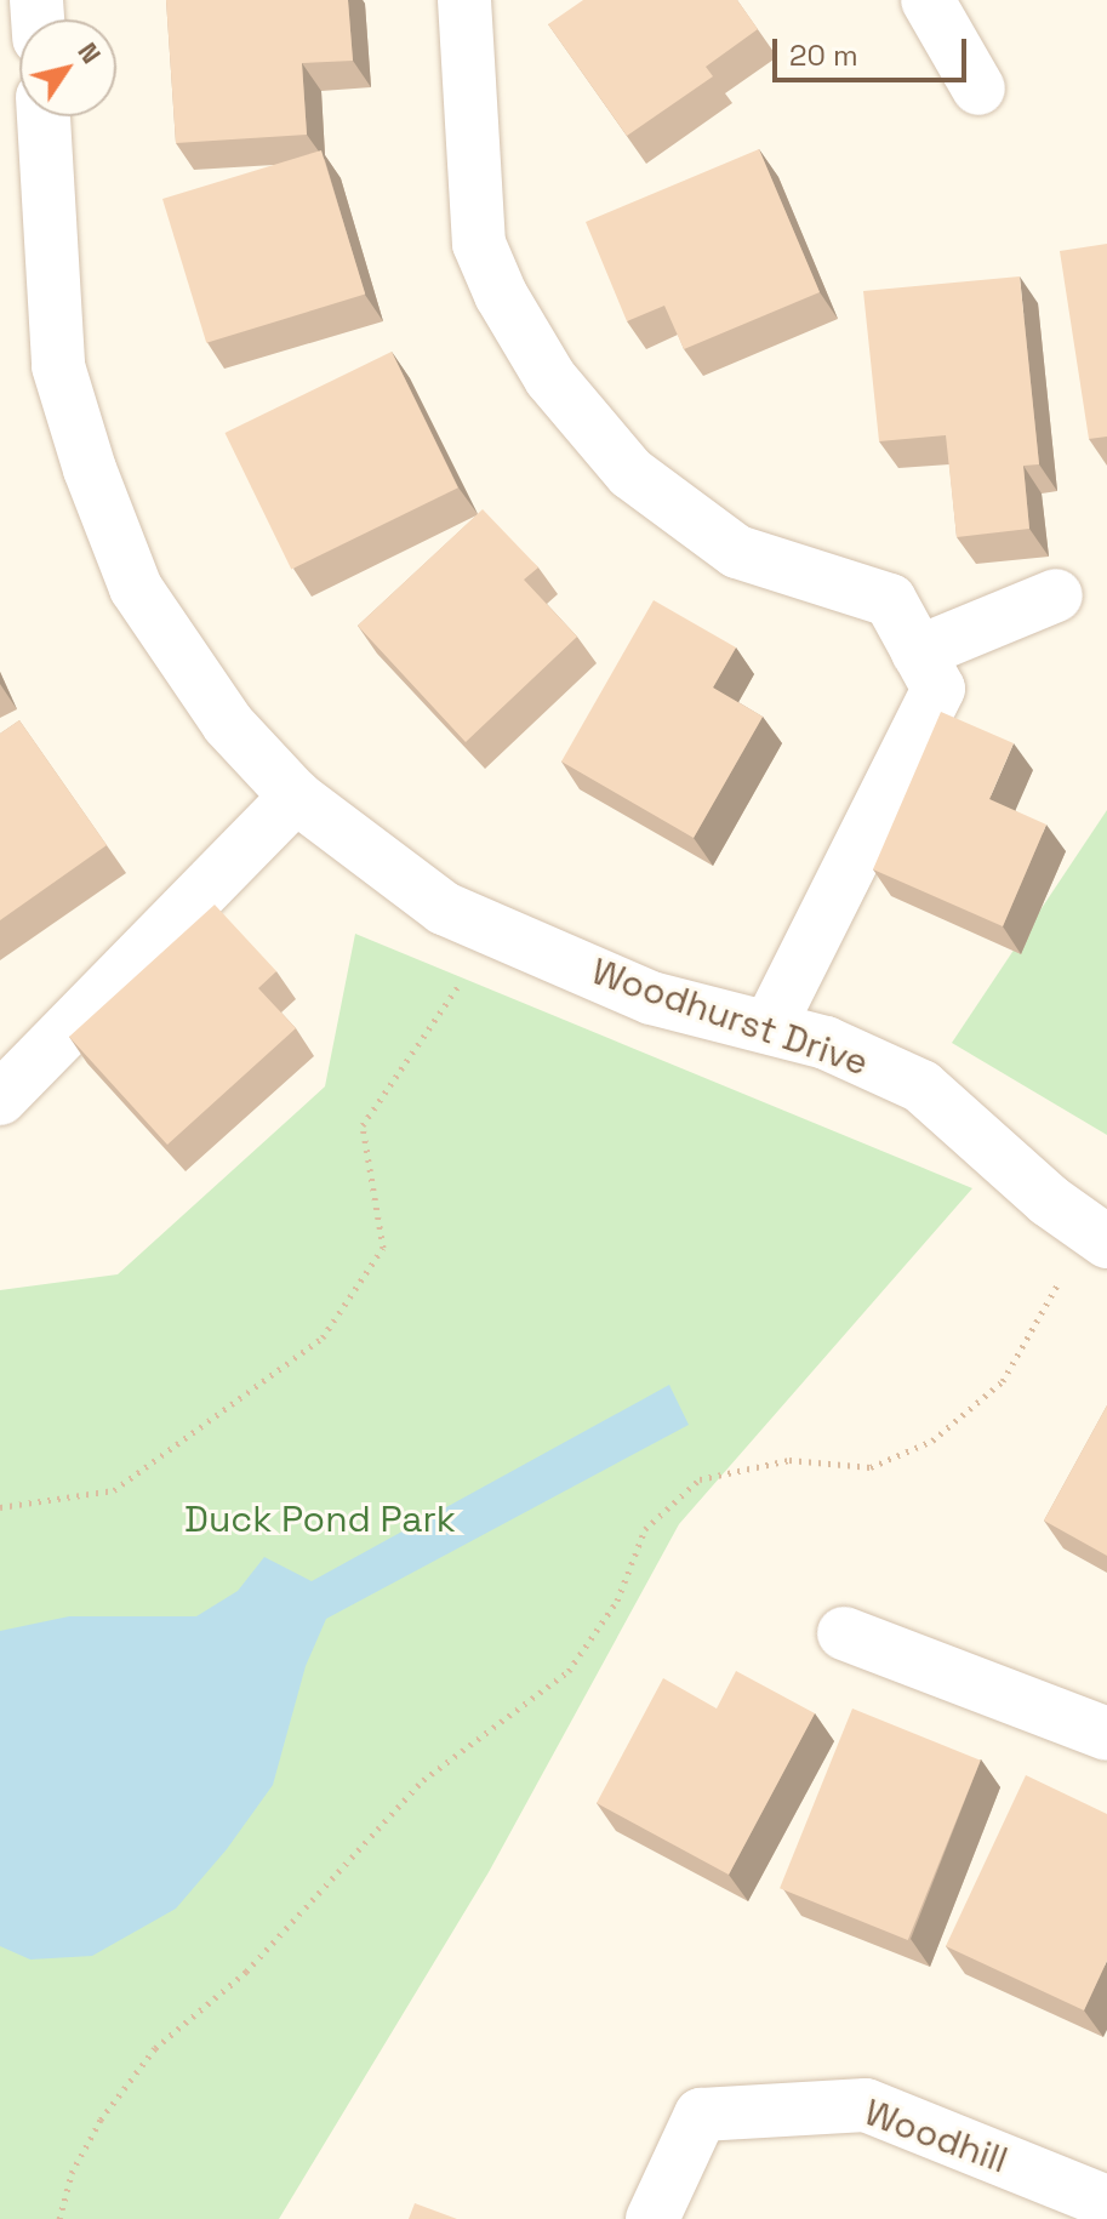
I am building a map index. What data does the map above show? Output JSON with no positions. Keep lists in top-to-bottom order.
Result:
{
  "streets": {
    "street": ["Woodhurst Drive", "Woodhill"]
  },
  "parks": ["Duck Pond Park"],
  "scale_bar": "20 m",
  "north": "top right"
}
